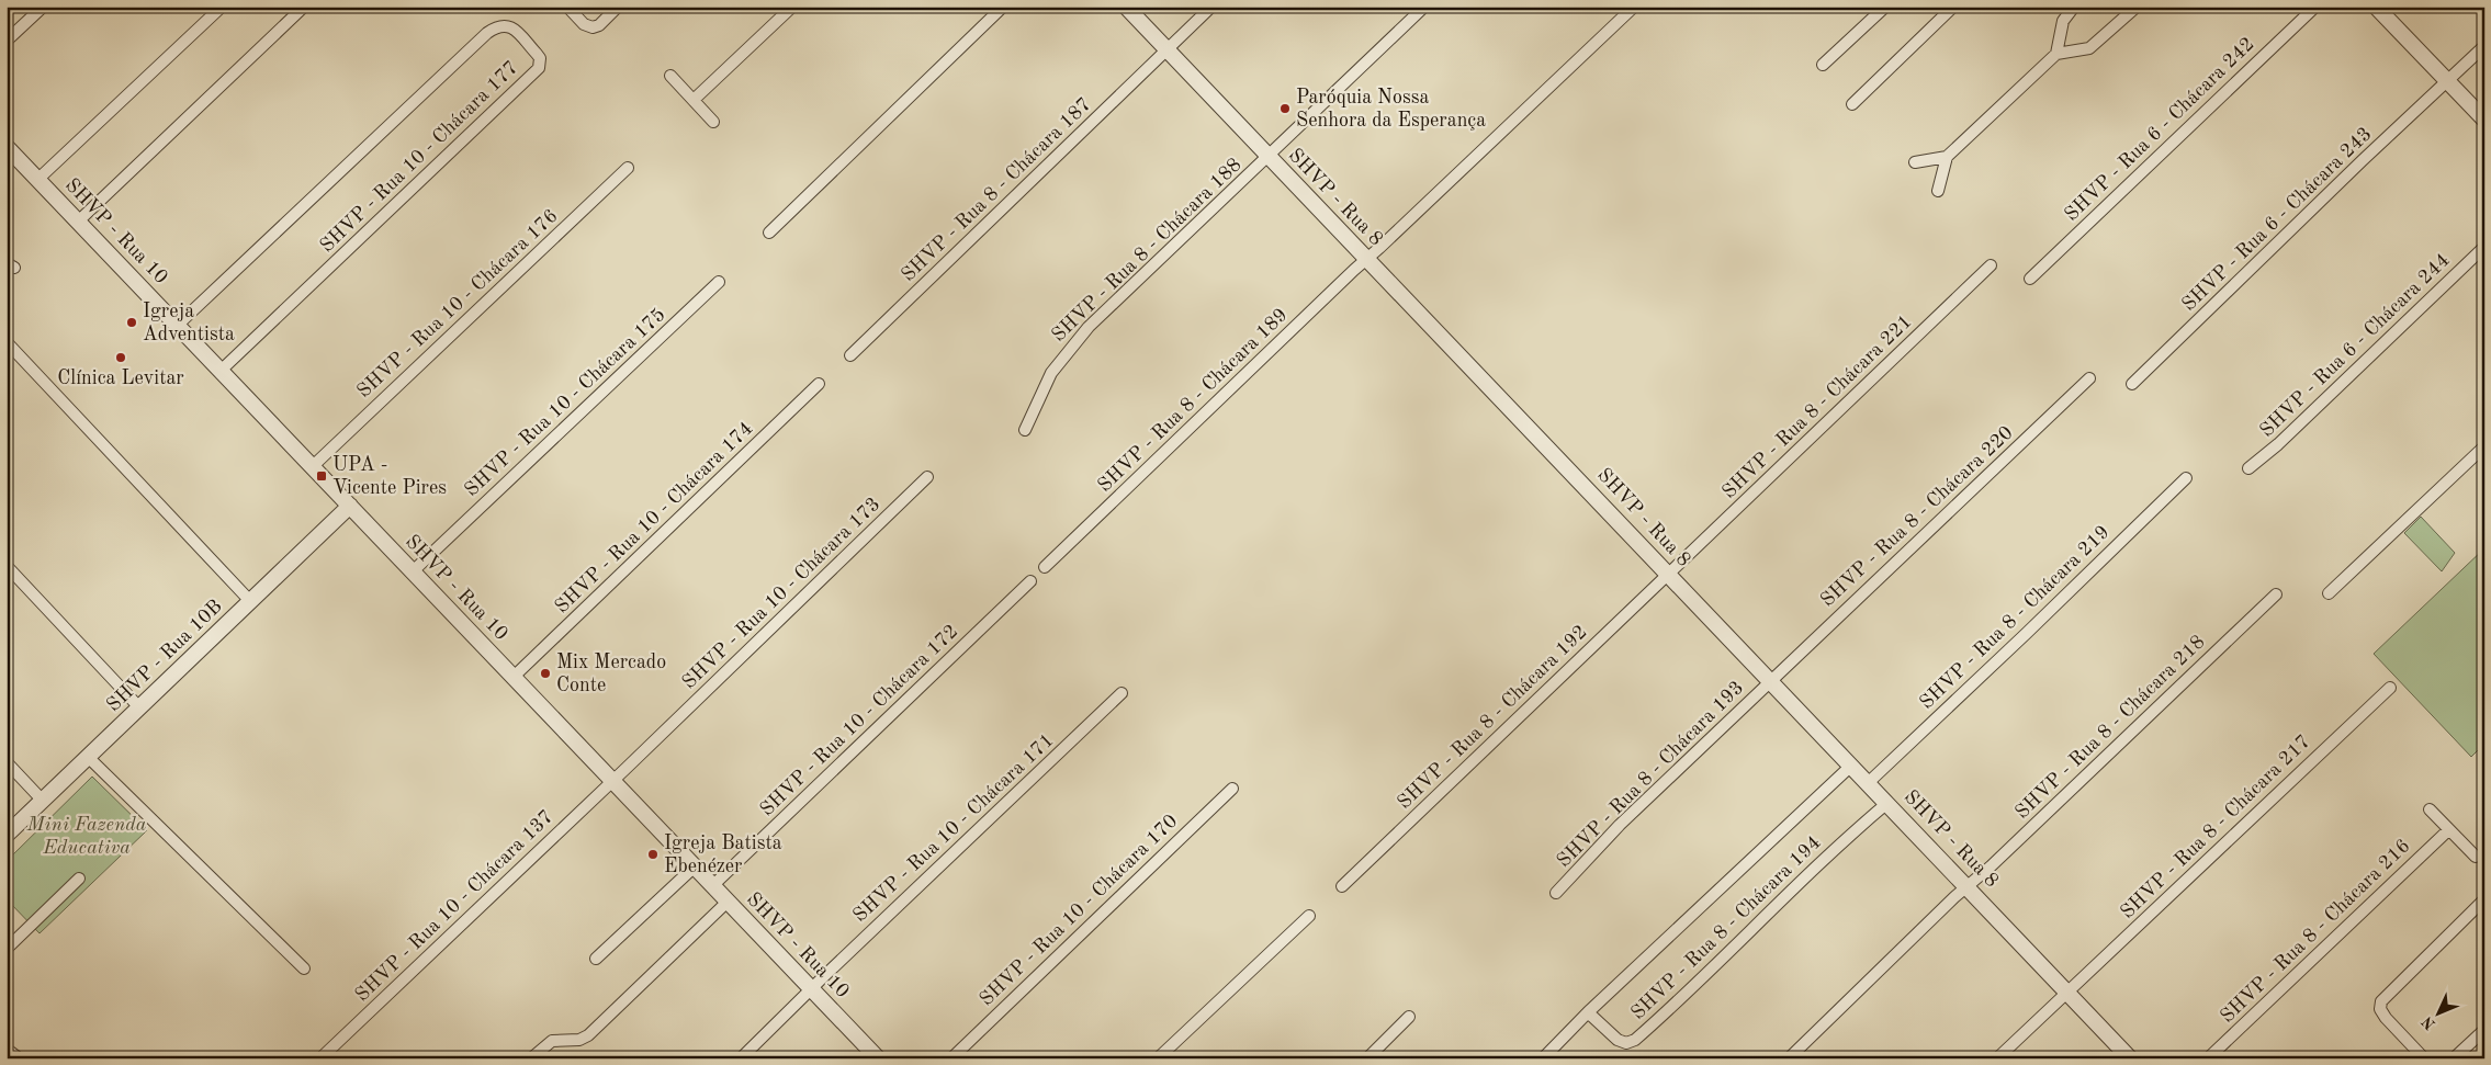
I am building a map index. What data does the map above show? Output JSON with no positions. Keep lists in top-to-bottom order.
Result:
{
  "streets": {
    "street": [
      "SHVP - Rua 6 - Chácara 242",
      "SHVP - Rua 10 - Chácara 177",
      "SHVP - Rua 8 - Chácara 187",
      "SHVP - Rua 8",
      "SHVP - Rua 6 - Chácara 243",
      "SHVP - Rua 10",
      "SHVP - Rua 8 - Chácara 188",
      "SHVP - Rua 10 - Chácara 176",
      "SHVP - Rua 6 - Chácara 244",
      "SHVP - Rua 8 - Chácara 189",
      "SHVP - Rua 10 - Chácara 175",
      "SHVP - Rua 8 - Chácara 221",
      "SHVP - Rua 8 - Chácara 220",
      "SHVP - Rua 10 - Chácara 174",
      "SHVP - Rua 10 - Chácara 173",
      "SHVP - Rua 8 - Chácara 219",
      "SHVP - Rua 10B",
      "SHVP - Rua 8 - Chácara 192",
      "SHVP - Rua 10 - Chácara 172",
      "SHVP - Rua 8 - Chácara 218",
      "SHVP - Rua 8 - Chácara 193",
      "SHVP - Rua 8 - Chácara 217",
      "SHVP - Rua 10 - Chácara 171",
      "SHVP - Rua 10 - Chácara 137",
      "SHVP - Rua 10 - Chácara 170",
      "SHVP - Rua 8 - Chácara 194",
      "SHVP - Rua 8 - Chácara 216"
    ]
  },
  "crossings": [
    ["SHVP - Rua 10 - Chácara 177", "SHVP - Rua 10"],
    ["SHVP - Rua 8 - Chácara 187", "SHVP - Rua 8"],
    ["SHVP - Rua 8", "SHVP - Rua 8 - Chácara 188"],
    ["SHVP - Rua 8", "SHVP - Rua 8 - Chácara 189"],
    ["SHVP - Rua 8", "SHVP - Rua 8 - Chácara 221"],
    ["SHVP - Rua 8", "SHVP - Rua 8 - Chácara 220"],
    ["SHVP - Rua 8", "SHVP - Rua 8 - Chácara 219"],
    ["SHVP - Rua 8", "SHVP - Rua 8 - Chácara 192"],
    ["SHVP - Rua 8", "SHVP - Rua 8 - Chácara 218"],
    ["SHVP - Rua 8", "SHVP - Rua 8 - Chácara 193"],
    ["SHVP - Rua 8", "SHVP - Rua 8 - Chácara 217"],
    ["SHVP - Rua 8", "SHVP - Rua 8 - Chácara 194"],
    ["SHVP - Rua 10", "SHVP - Rua 10 - Chácara 176"],
    ["SHVP - Rua 10", "SHVP - Rua 10 - Chácara 175"],
    ["SHVP - Rua 10", "SHVP - Rua 10 - Chácara 174"],
    ["SHVP - Rua 10", "SHVP - Rua 10 - Chácara 173"],
    ["SHVP - Rua 10", "SHVP - Rua 10B"],
    ["SHVP - Rua 10", "SHVP - Rua 10 - Chácara 172"],
    ["SHVP - Rua 10", "SHVP - Rua 10 - Chácara 171"],
    ["SHVP - Rua 10", "SHVP - Rua 10 - Chácara 137"],
    ["SHVP - Rua 8 - Chácara 221", "SHVP - Rua 8 - Chácara 192"],
    ["SHVP - Rua 8 - Chácara 220", "SHVP - Rua 8 - Chácara 193"],
    ["SHVP - Rua 10 - Chácara 173", "SHVP - Rua 10 - Chácara 137"]
  ],
  "parks": ["Mini Fazenda Educativa"],
  "places": {
    "other": [
      "Paróquia Nossa Senhora da Esperança",
      "Igreja Adventista",
      "Clínica Levitar",
      "Mix Mercado Conte",
      "Igreja Batista Ebenézer"
    ],
    "transit": ["UPA - Vicente Pires"]
  },
  "north": "bottom left"
}
